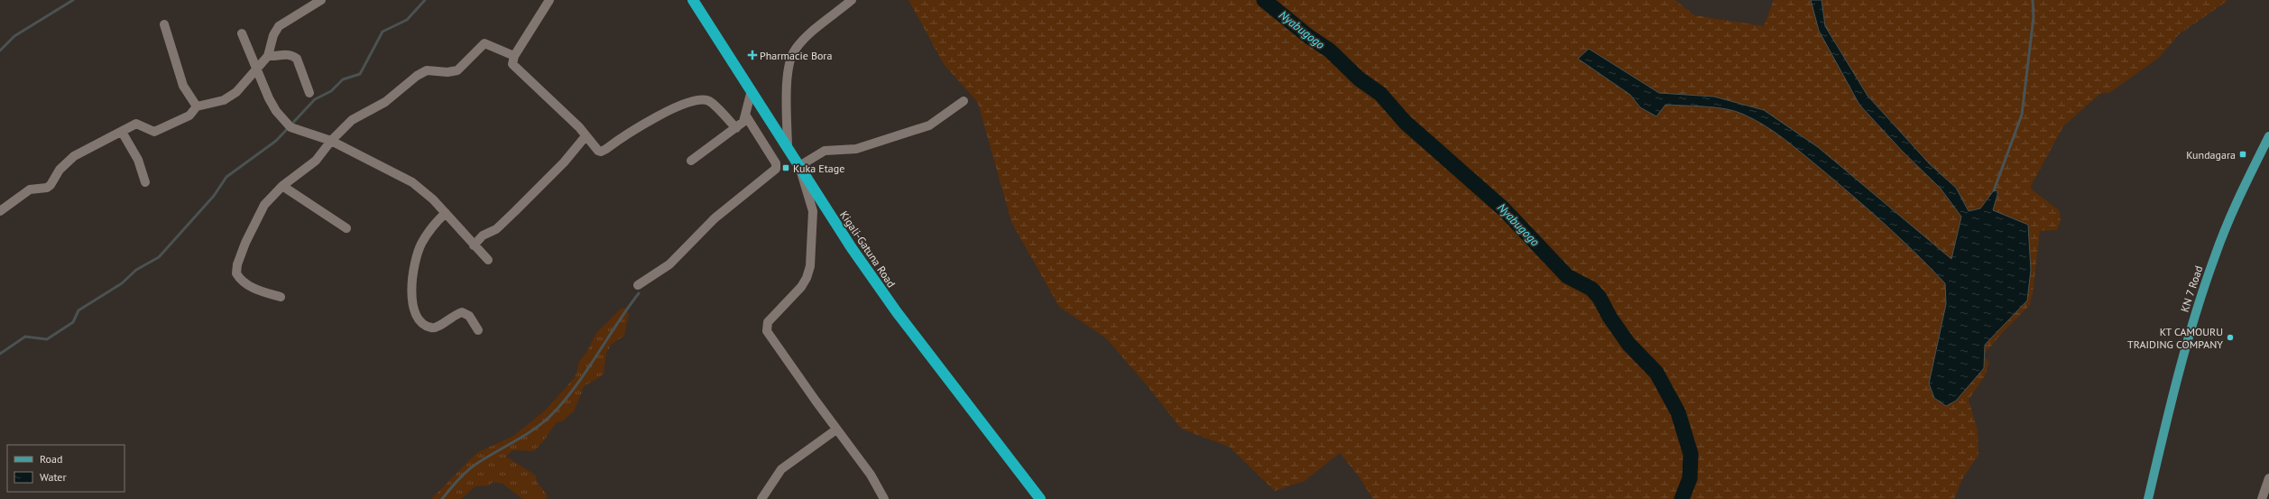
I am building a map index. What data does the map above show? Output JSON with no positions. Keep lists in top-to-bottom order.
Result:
{
  "streets": {
    "highway": ["Kigali-Gatuna Road"],
    "main road": ["KN 7 Road"]
  },
  "water": ["Nyabugogo"],
  "places": {
    "health": ["Pharmacie Bora"],
    "transit": ["Kundagara", "Kuka Etage"],
    "other": ["KT CAMOURU TRAIDING COMPANY"]
  },
  "legend": ["Road", "Water"]
}
